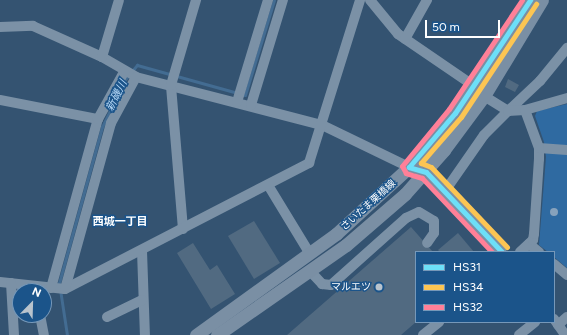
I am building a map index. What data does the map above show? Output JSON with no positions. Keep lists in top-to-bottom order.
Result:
{
  "streets": {
    "main road": ["さいたま栗橋線"]
  },
  "districts": ["西城一丁目"],
  "water": ["新磯川"],
  "places": ["マルエツ"],
  "lines": ["transit line HS31", "transit line HS32", "transit line HS34"],
  "legend": ["HS31", "HS34", "HS32"],
  "scale_bar": "50 m",
  "north": "top right"
}
